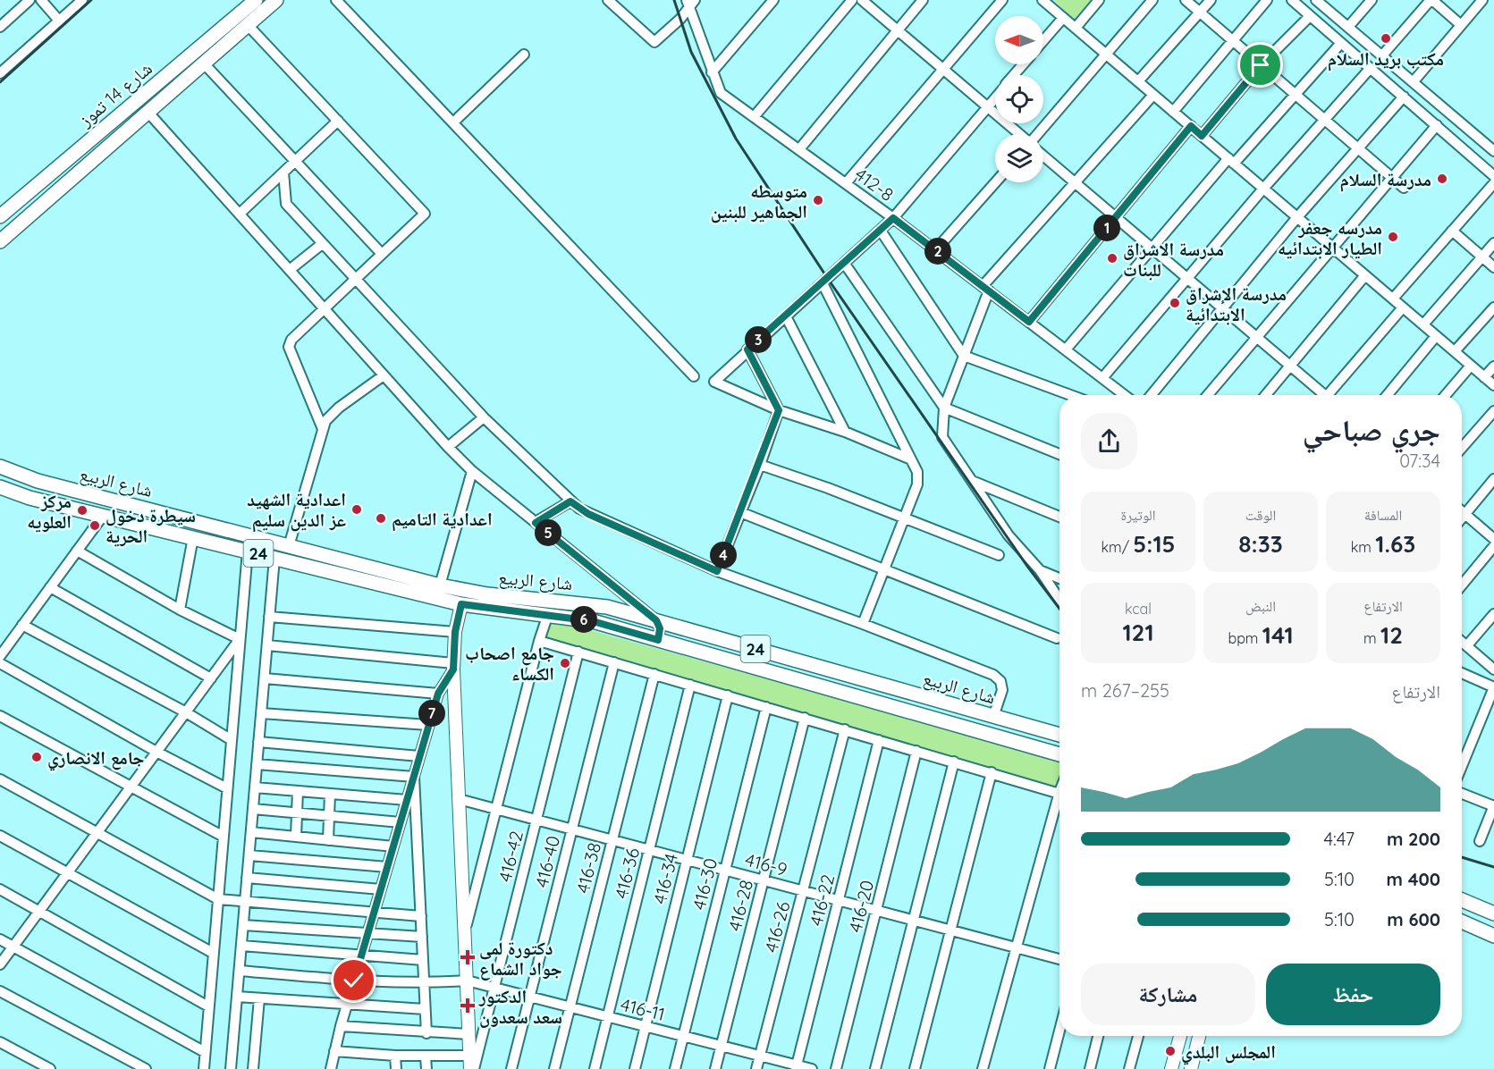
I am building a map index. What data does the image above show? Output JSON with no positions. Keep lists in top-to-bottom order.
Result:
{
  "streets": {
    "main road": ["شارع 14 تموز", "شارع الربيع", "24"],
    "street": [
      "412-8",
      "416-42",
      "416-40",
      "416-9",
      "416-38",
      "416-36",
      "416-34",
      "416-30",
      "416-22",
      "416-28",
      "416-20",
      "416-26",
      "416-11"
    ]
  },
  "crossings": [
    ["416-42", "416-9"],
    ["416-42", "416-11"],
    ["416-40", "416-9"],
    ["416-40", "416-11"],
    ["416-9", "416-38"],
    ["416-9", "416-36"],
    ["416-9", "416-34"],
    ["416-9", "416-30"],
    ["416-9", "416-22"],
    ["416-9", "416-28"],
    ["416-9", "416-20"],
    ["416-9", "416-26"],
    ["416-38", "416-11"],
    ["416-36", "416-11"],
    ["416-34", "416-11"],
    ["416-30", "416-11"],
    ["416-22", "416-11"],
    ["416-28", "416-11"],
    ["416-26", "416-11"]
  ],
  "places": {
    "other": [
      "مكتب بريد السلام",
      "مدرسة السلام",
      "متوسطه الجماهير للبنين",
      "مدرسه جعفر الطيار الابتدائيه",
      "مدرسة الاشراق للبنات",
      "مدرسة الإشراق الابتدائية",
      "اعدادية الشهيد عز الدين سليم",
      "مركز العلويه",
      "اعدادية التاميم",
      "سيطرة دخول الحرية",
      "جامع اصحاب الکساء",
      "جامع الانصاري",
      "المجلس البلدي"
    ],
    "health": ["دكتورة لمى جواد الشماع", "الدكتور سعد سعدون"]
  },
  "north": "left",
  "page": {
    "pins": [
      "1",
      "2",
      "3",
      "5",
      "4",
      "6",
      "7"
    ],
    "heading": ["جري صباحي", "07:34"],
    "stats": [
      ["المسافة", "1.63 km"],
      ["الوقت", "8:33"],
      ["الوتيرة", "5:15 /km"],
      ["الارتفاع", "12 m"],
      ["النبض", "141 bpm"],
      ["kcal", "121"]
    ],
    "chart": ["الارتفاع", "255–267 m"],
    "list": [
      {
        "name": "200 m",
        "note": "4:47"
      },
      {
        "name": "400 m",
        "note": "5:10"
      },
      {
        "name": "600 m",
        "note": "5:10"
      }
    ],
    "buttons": ["حفظ", "مشاركة"]
  }
}
